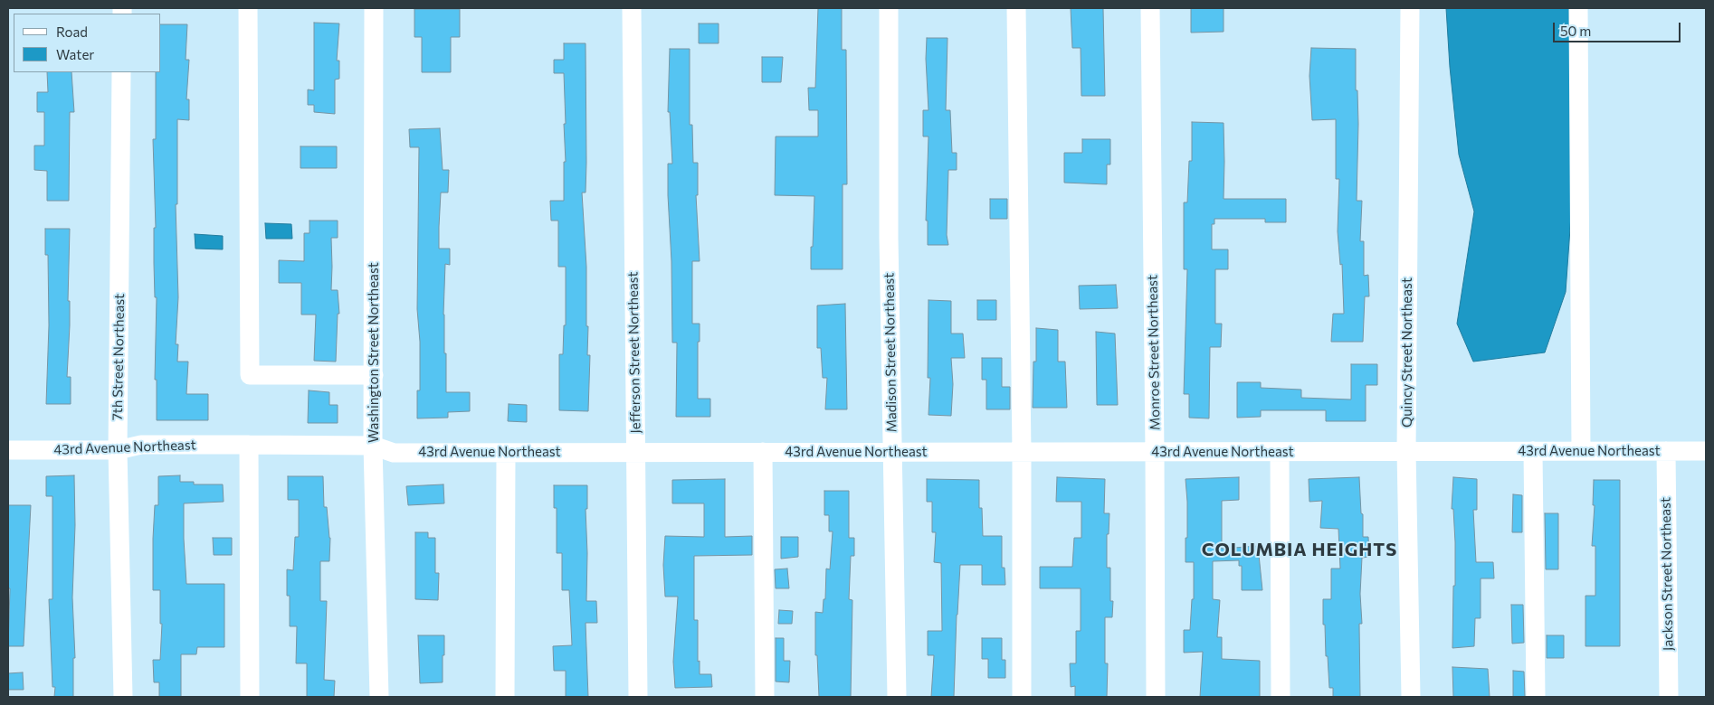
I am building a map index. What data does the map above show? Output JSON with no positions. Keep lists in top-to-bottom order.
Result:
{
  "streets": {
    "street": [
      "Washington Street Northeast",
      "Jefferson Street Northeast",
      "Madison Street Northeast",
      "Monroe Street Northeast",
      "Quincy Street Northeast",
      "7th Street Northeast",
      "43rd Avenue Northeast",
      "Jackson Street Northeast"
    ]
  },
  "crossings": [
    ["Washington Street Northeast", "43rd Avenue Northeast"],
    ["Jefferson Street Northeast", "43rd Avenue Northeast"],
    ["Madison Street Northeast", "43rd Avenue Northeast"],
    ["Monroe Street Northeast", "43rd Avenue Northeast"],
    ["Quincy Street Northeast", "43rd Avenue Northeast"],
    ["7th Street Northeast", "43rd Avenue Northeast"],
    ["43rd Avenue Northeast", "Jackson Street Northeast"]
  ],
  "districts": ["COLUMBIA HEIGHTS"],
  "legend": ["Road", "Water"],
  "scale_bar": "50 m"
}
